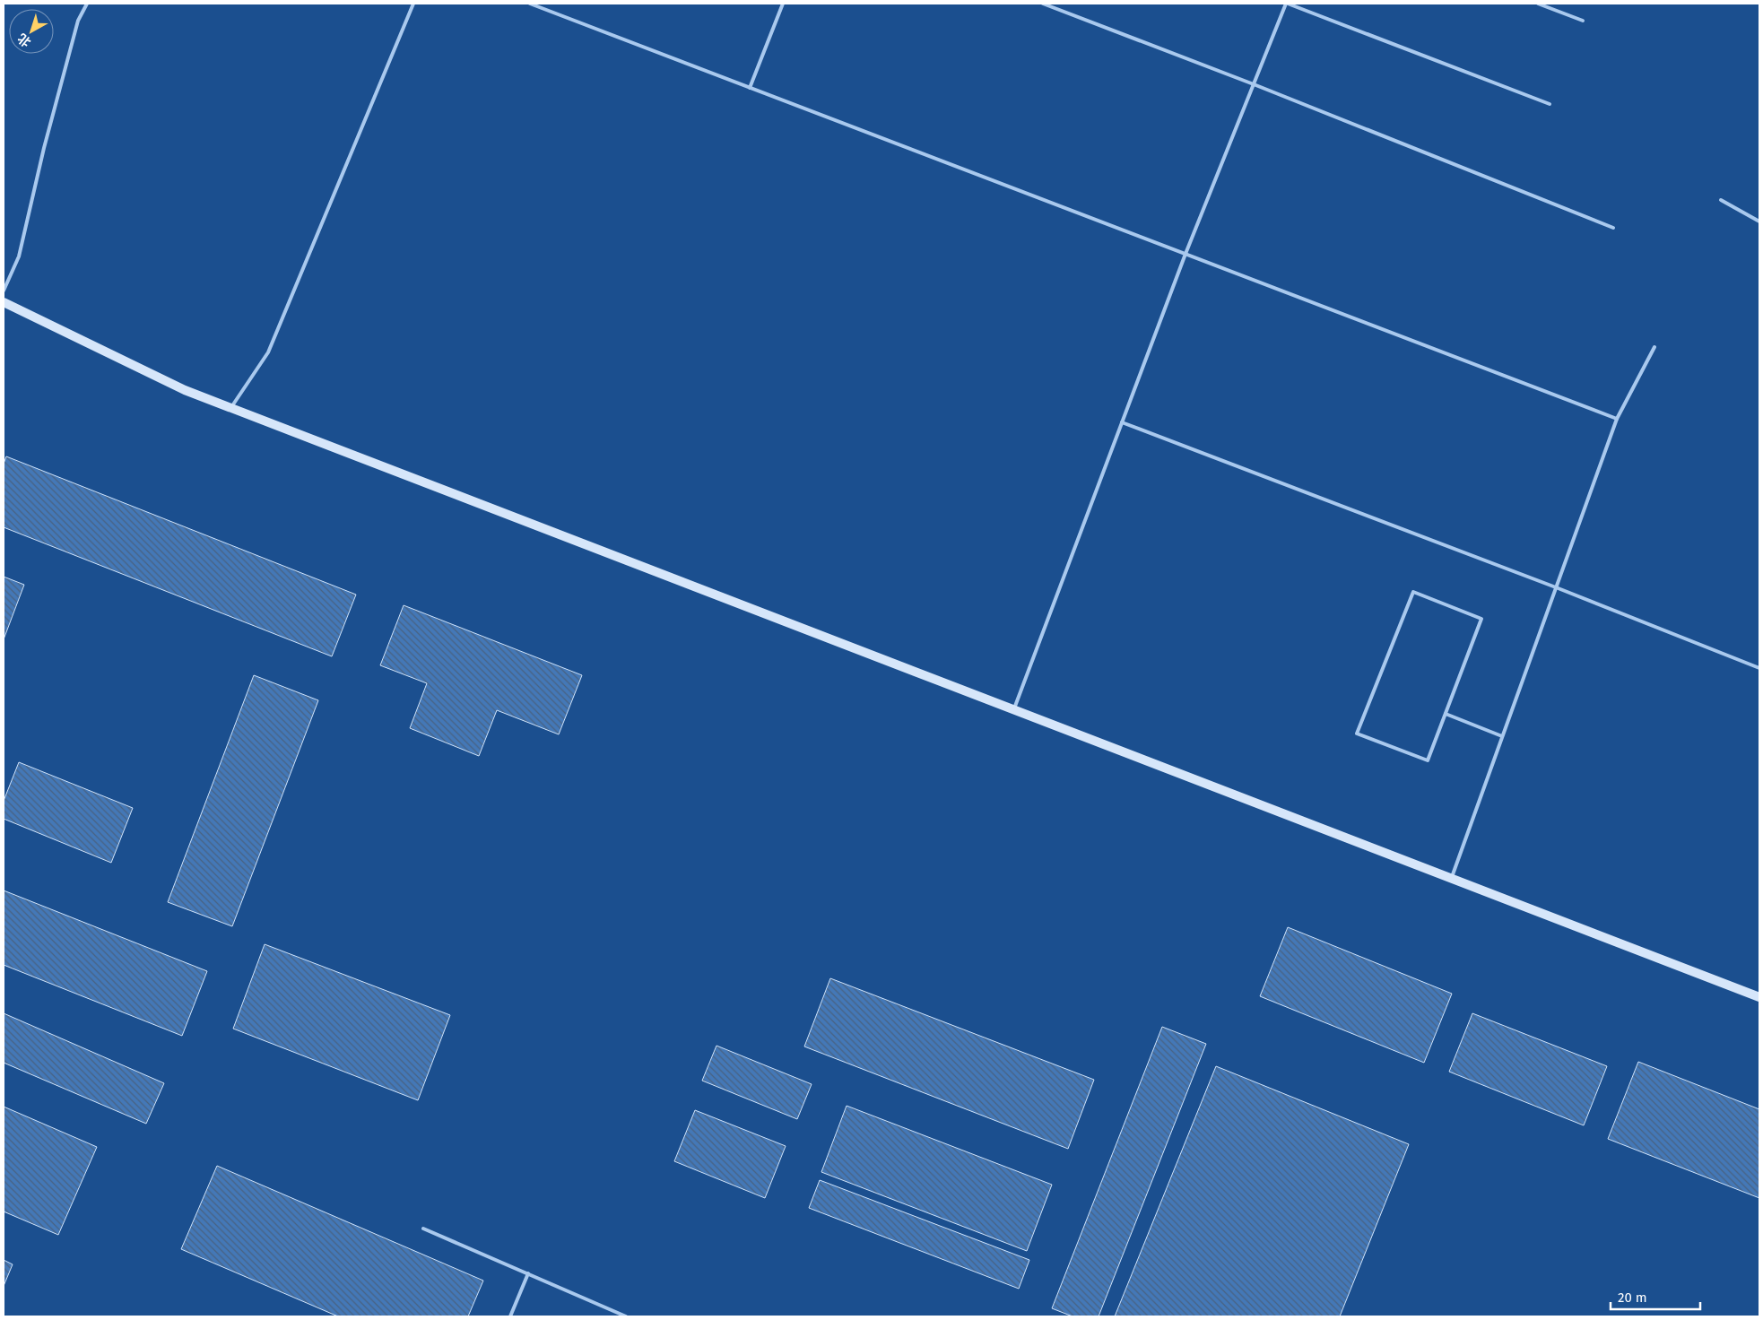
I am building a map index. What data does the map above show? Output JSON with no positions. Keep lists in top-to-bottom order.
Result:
{
  "scale_bar": "20 m",
  "north": "bottom left"
}
